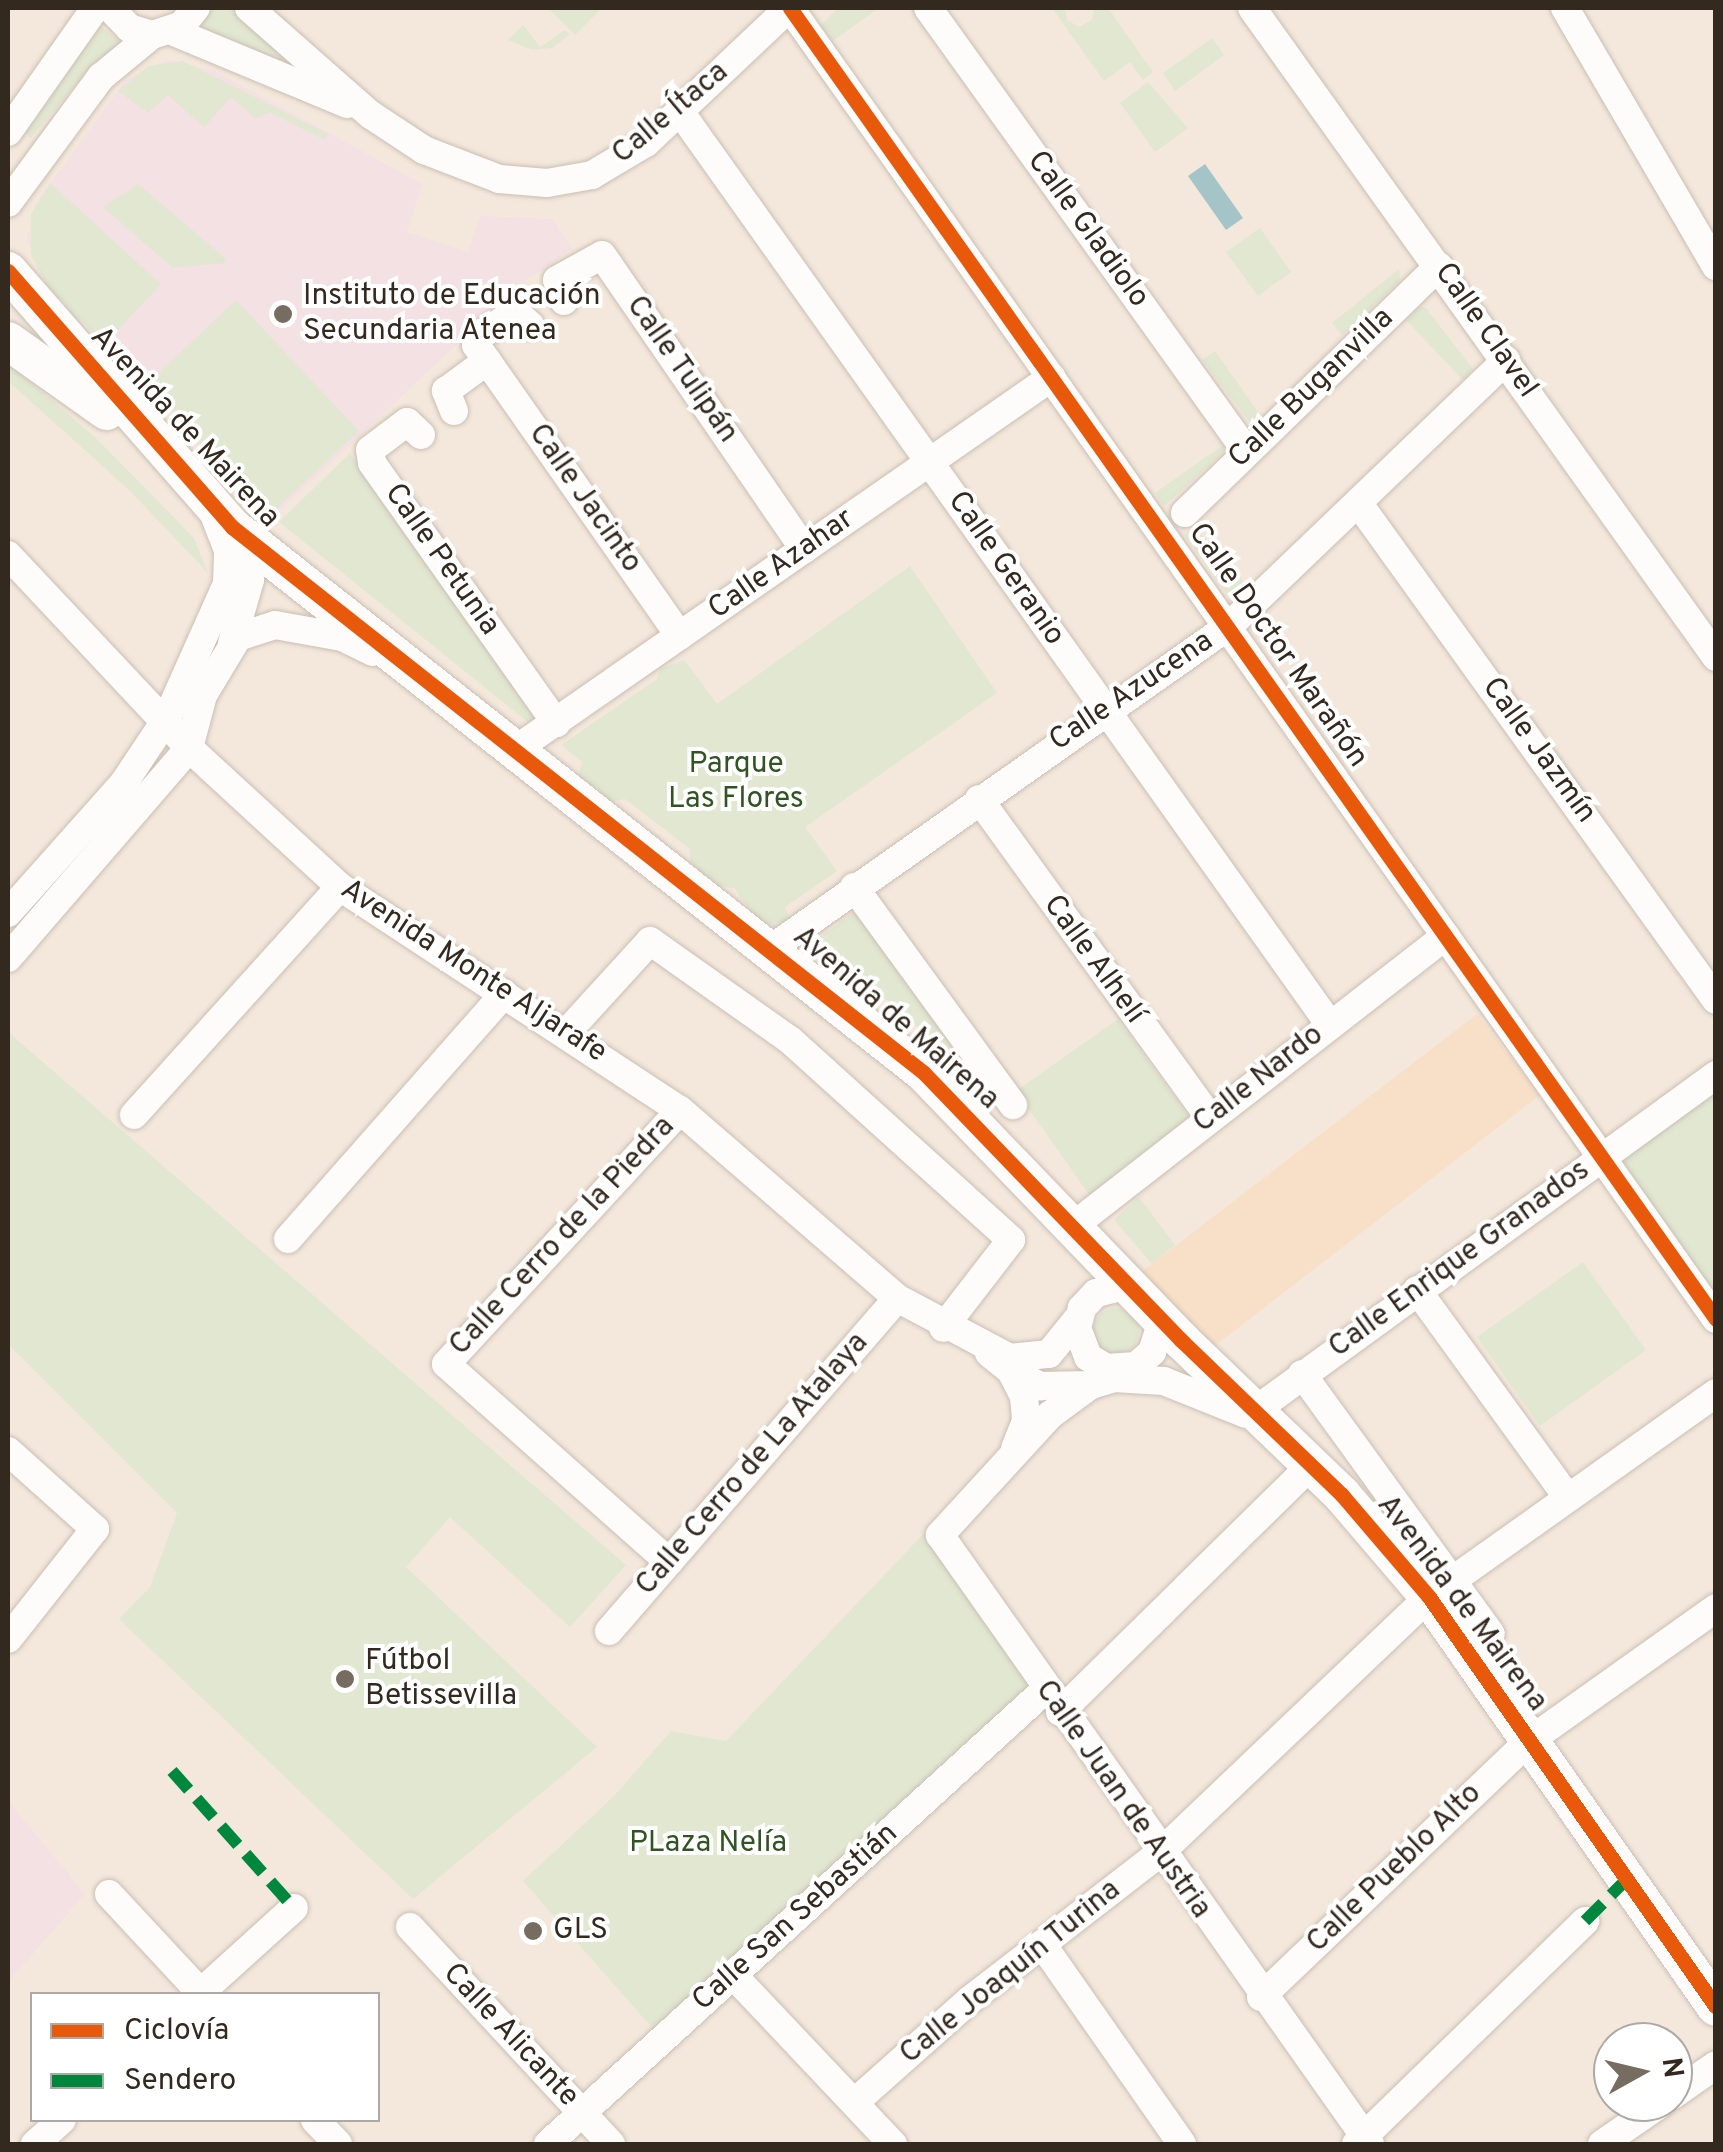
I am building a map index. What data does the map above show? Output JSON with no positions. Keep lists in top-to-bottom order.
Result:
{
  "streets": {
    "street": [
      "Calle Ítaca",
      "Calle Gladiolo",
      "Calle Clavel",
      "Calle Tulipán",
      "Calle Buganvilla",
      "Avenida de Mairena",
      "Calle Jacinto",
      "Calle Petunia",
      "Calle Azahar",
      "Calle Geranio",
      "Calle Doctor Marañón",
      "Calle Azucena",
      "Calle Jazmín",
      "Calle Alhelí",
      "Avenida Monte Aljarafe",
      "Calle Nardo",
      "Calle Cerro de la Piedra",
      "Calle Enrique Granados",
      "Calle Cerro de La Atalaya",
      "Calle Juan de Austria",
      "Calle Pueblo Alto",
      "Calle San Sebastián",
      "Calle Joaquín Turina",
      "Calle Alicante"
    ]
  },
  "crossings": [
    ["Calle Ítaca", "Calle Geranio"],
    ["Calle Ítaca", "Calle Doctor Marañón"],
    ["Calle Gladiolo", "Calle Buganvilla"],
    ["Calle Clavel", "Calle Buganvilla"],
    ["Calle Clavel", "Calle Azucena"],
    ["Calle Tulipán", "Calle Azahar"],
    ["Avenida de Mairena", "Calle Azahar"],
    ["Avenida de Mairena", "Calle Azucena"],
    ["Avenida de Mairena", "Calle Nardo"],
    ["Avenida de Mairena", "Calle Enrique Granados"],
    ["Avenida de Mairena", "Calle Pueblo Alto"],
    ["Avenida de Mairena", "Calle San Sebastián"],
    ["Avenida de Mairena", "Calle Joaquín Turina"],
    ["Calle Jacinto", "Calle Azahar"],
    ["Calle Petunia", "Calle Azahar"],
    ["Calle Azahar", "Calle Geranio"],
    ["Calle Azahar", "Calle Doctor Marañón"],
    ["Calle Geranio", "Calle Azucena"],
    ["Calle Geranio", "Calle Nardo"],
    ["Calle Doctor Marañón", "Calle Azucena"],
    ["Calle Doctor Marañón", "Calle Nardo"],
    ["Calle Doctor Marañón", "Calle Enrique Granados"],
    ["Calle Azucena", "Calle Jazmín"],
    ["Calle Azucena", "Calle Alhelí"],
    ["Calle Alhelí", "Calle Nardo"],
    ["Avenida Monte Aljarafe", "Calle Cerro de la Piedra"],
    ["Avenida Monte Aljarafe", "Calle Cerro de La Atalaya"],
    ["Calle Cerro de la Piedra", "Calle Cerro de La Atalaya"],
    ["Calle Juan de Austria", "Calle Pueblo Alto"],
    ["Calle Juan de Austria", "Calle San Sebastián"],
    ["Calle Juan de Austria", "Calle Joaquín Turina"],
    ["Calle San Sebastián", "Calle Alicante"]
  ],
  "parks": ["Parque Las Flores", "PLaza Nelía"],
  "places": ["Instituto de Educación Secundaria Atenea", "Fútbol Betissevilla", "GLS"],
  "legend": ["Ciclovía", "Sendero"],
  "north": "right"
}
